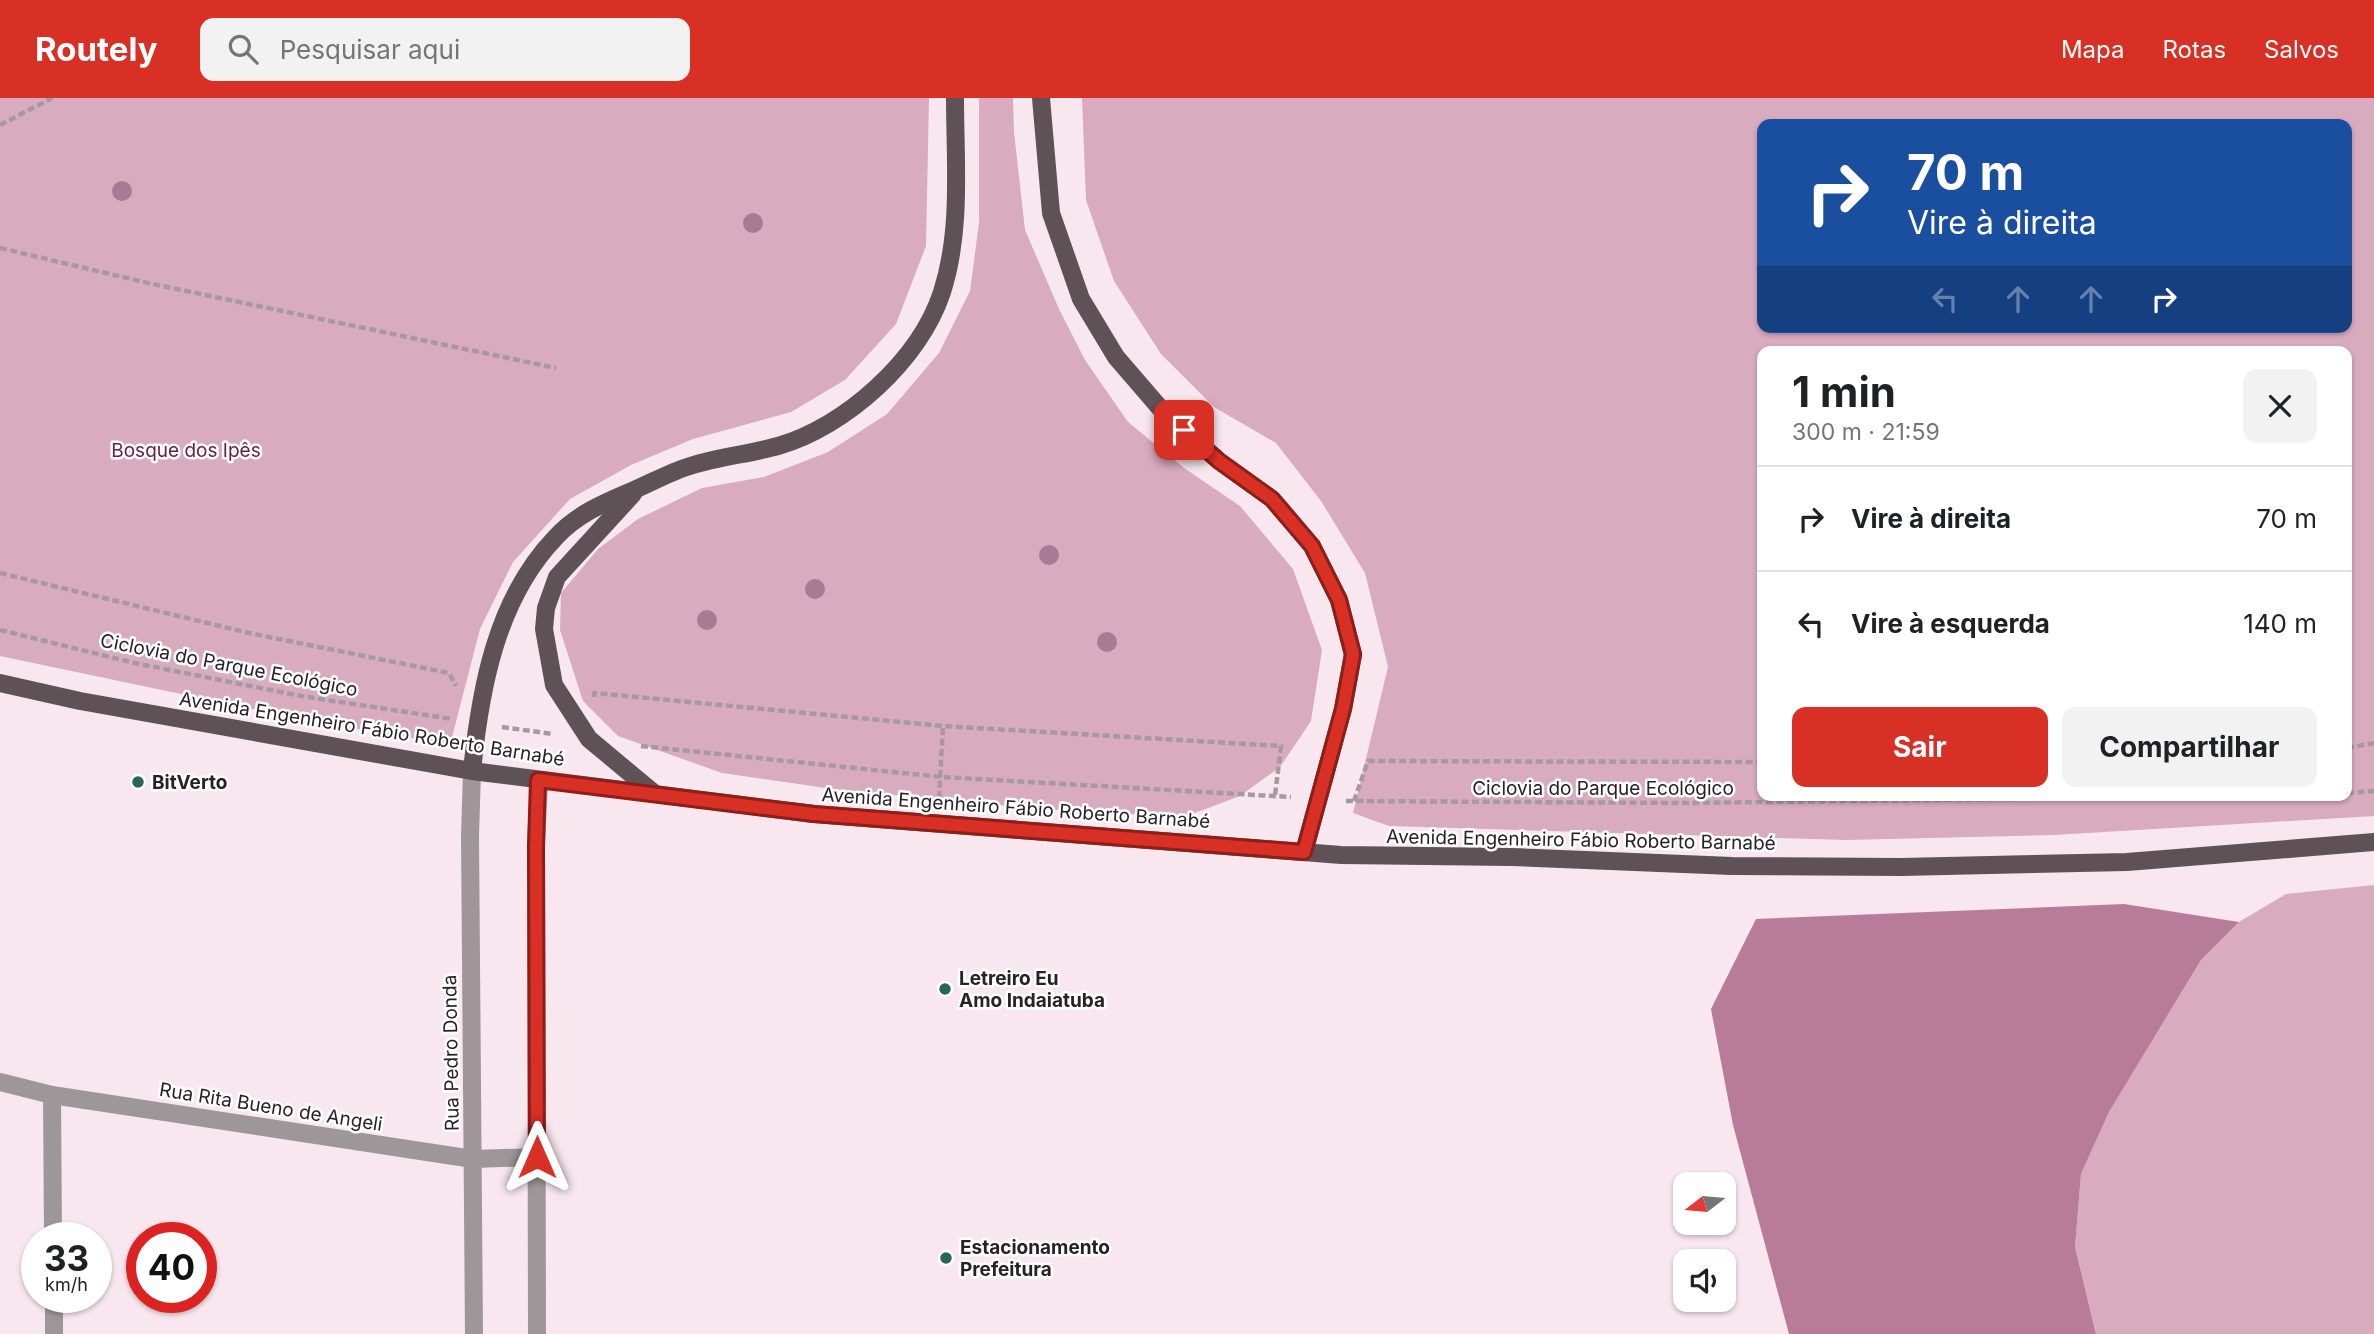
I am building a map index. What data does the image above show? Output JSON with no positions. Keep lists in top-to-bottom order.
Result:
{
  "streets": {
    "main road": ["Avenida Engenheiro Fábio Roberto Barnabé"],
    "street": ["Rua Pedro Donda", "Rua Rita Bueno de Angeli"],
    "path": ["Ciclovia do Parque Ecológico"]
  },
  "crossings": [
    ["Avenida Engenheiro Fábio Roberto Barnabé", "Rua Pedro Donda"],
    ["Rua Pedro Donda", "Rua Rita Bueno de Angeli"]
  ],
  "parks": ["Bosque dos Ipês"],
  "places": ["BitVerto", "Letreiro Eu Amo Indaiatuba", "Estacionamento Prefeitura"],
  "north": "left",
  "page": {
    "header": "Routely",
    "search": "Pesquisar aqui",
    "nav": ["Mapa", "Rotas", "Salvos"],
    "turn": ["70 m", "Vire à direita"],
    "heading": ["1 min", "300 m · 21:59"],
    "list": [
      {
        "name": "Vire à direita",
        "value": "70 m"
      },
      {
        "name": "Vire à esquerda",
        "value": "140 m"
      }
    ],
    "buttons": ["Sair", "Compartilhar"],
    "speed": "33 km/h",
    "limit": "40"
  }
}
